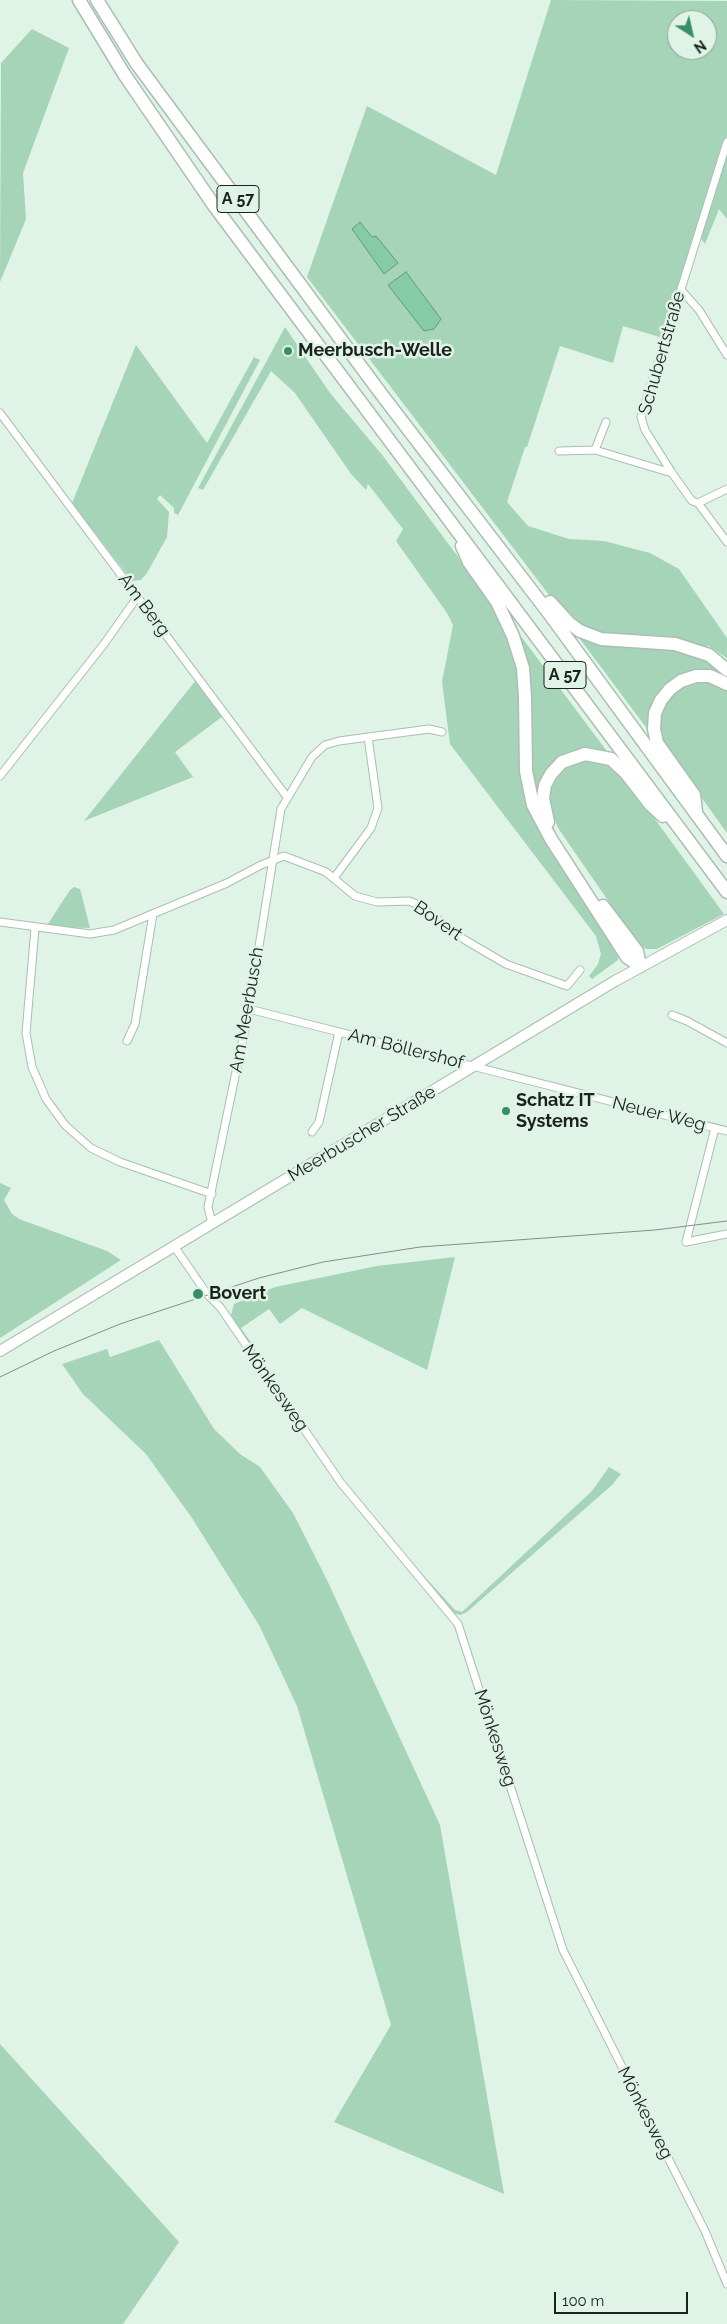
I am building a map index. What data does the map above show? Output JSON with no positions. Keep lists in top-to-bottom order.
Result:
{
  "streets": {
    "highway": ["A 57"],
    "main road": ["Meerbuscher Straße"],
    "street": [
      "Schubertstraße",
      "Am Berg",
      "Bovert",
      "Am Meerbusch",
      "Am Böllershof",
      "Neuer Weg",
      "Mönkesweg"
    ]
  },
  "crossings": [
    ["Am Berg", "Am Meerbusch"],
    ["Bovert", "Am Meerbusch"],
    ["Am Meerbusch", "Am Böllershof"],
    ["Am Meerbusch", "Meerbuscher Straße"],
    ["Am Böllershof", "Neuer Weg"],
    ["Am Böllershof", "Meerbuscher Straße"],
    ["Neuer Weg", "Meerbuscher Straße"],
    ["Meerbuscher Straße", "Mönkesweg"]
  ],
  "places": ["Meerbusch-Welle", "Schatz IT Systems", "Bovert"],
  "scale_bar": "100 m",
  "north": "bottom right"
}
